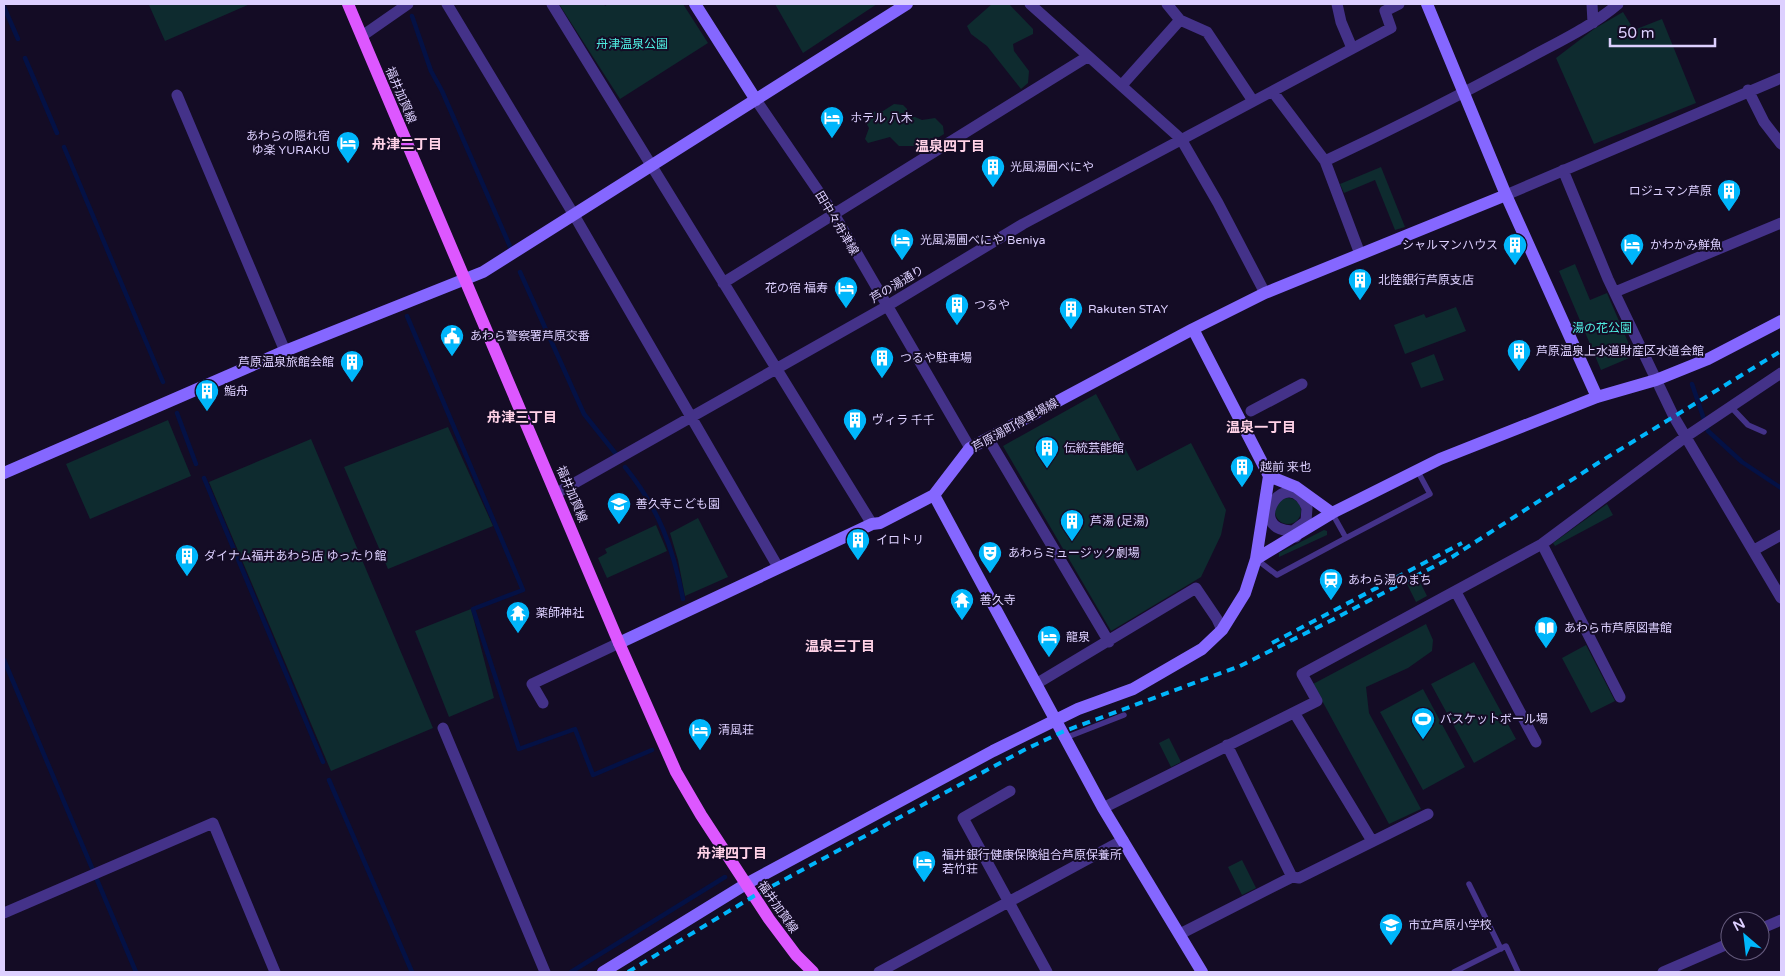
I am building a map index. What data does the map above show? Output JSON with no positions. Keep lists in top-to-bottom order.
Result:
{
  "streets": {
    "main road": ["福井加賀線"],
    "street": ["田中々舟津線", "芦の湯通り", "芦原湯町停車場線"]
  },
  "crossings": [
    ["福井加賀線", "芦の湯通り"],
    ["福井加賀線", "芦原湯町停車場線"],
    ["田中々舟津線", "芦の湯通り"],
    ["田中々舟津線", "芦原湯町停車場線"]
  ],
  "districts": [
    "舟津二丁目",
    "温泉四丁目",
    "舟津三丁目",
    "温泉一丁目",
    "温泉三丁目",
    "舟津四丁目"
  ],
  "parks": ["舟津温泉公園", "湯の花公園"],
  "places": {
    "hotel": [
      "ホテル 八木",
      "あわらの隠れ宿 ゆ楽 YURAKU",
      "光風湯圃べにや Beniya",
      "かわかみ鮮魚",
      "花の宿 福寿",
      "龍泉",
      "清風荘",
      "福井銀行健康保険組合芦原保養所 若竹荘"
    ],
    "building": [
      "光風湯圃べにや",
      "ロジュマン芦原",
      "シャルマンハウス",
      "北陸銀行芦原支店",
      "つるや",
      "Rakuten STAY",
      "芦原温泉上水道財産区水道会館",
      "つるや駐車場",
      "芦原温泉旅館会館",
      "鮨舟",
      "ヴィラ 千千",
      "伝統芸能館",
      "越前 来也",
      "芦湯 (足湯)",
      "イロトリ",
      "ダイナム福井あわら店 ゆったり館"
    ],
    "public building": ["あわら警察署芦原交番"],
    "school or university": ["善久寺こども園", "市立芦原小学校"],
    "theatre": ["あわらミュージック劇場"],
    "station": ["あわら湯のまち"],
    "temple": ["善久寺", "薬師神社"],
    "library": ["あわら市芦原図書館"],
    "sports": ["バスケットボール場"]
  },
  "scale_bar": "50 m",
  "north": "top left"
}
